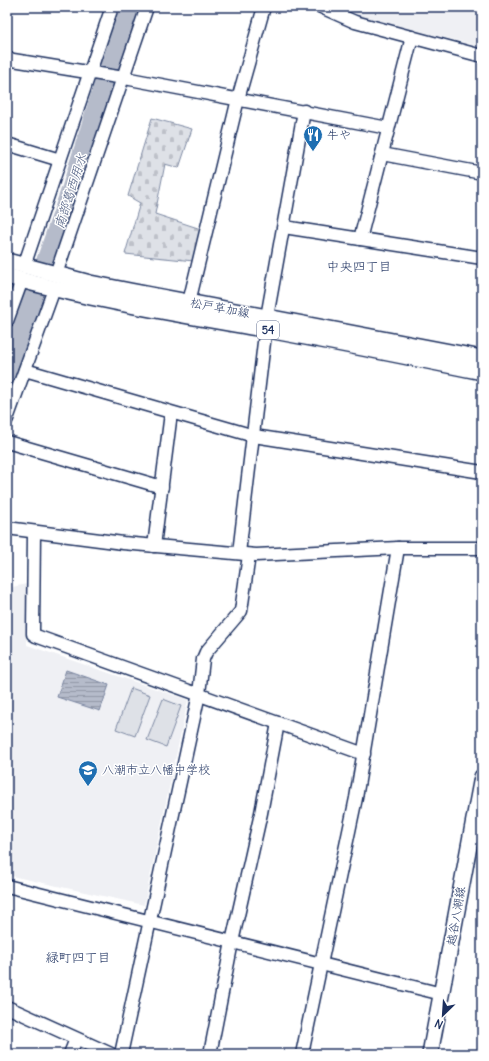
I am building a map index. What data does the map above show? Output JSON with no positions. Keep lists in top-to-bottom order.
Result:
{
  "streets": {
    "main road": ["松戸草加線", "54", "越谷八潮線"]
  },
  "districts": ["中央四丁目", "緑町四丁目"],
  "water": ["南部葛西用水"],
  "places": {
    "restaurant": ["牛や"],
    "school or university": ["八潮市立八幡中学校"]
  },
  "north": "bottom left"
}
